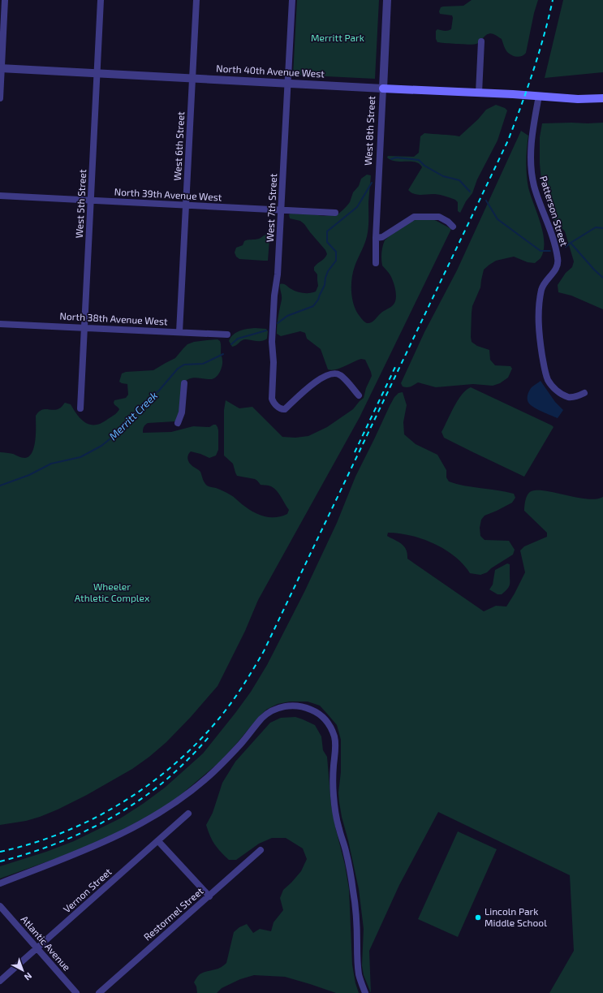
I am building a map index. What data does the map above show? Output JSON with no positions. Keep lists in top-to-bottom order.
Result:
{
  "streets": {
    "main road": ["North 40th Avenue West"],
    "street": [
      "West 8th Street",
      "West 6th Street",
      "North 39th Avenue West",
      "West 5th Street",
      "West 7th Street",
      "Patterson Street",
      "North 38th Avenue West",
      "Vernon Street",
      "Restormel Street",
      "Atlantic Avenue"
    ]
  },
  "crossings": [
    ["North 40th Avenue West", "West 8th Street"],
    ["North 40th Avenue West", "West 6th Street"],
    ["North 40th Avenue West", "West 5th Street"],
    ["North 40th Avenue West", "West 7th Street"],
    ["North 40th Avenue West", "Patterson Street"],
    ["West 6th Street", "North 39th Avenue West"],
    ["West 6th Street", "North 38th Avenue West"],
    ["North 39th Avenue West", "West 5th Street"],
    ["North 39th Avenue West", "West 7th Street"],
    ["West 5th Street", "North 38th Avenue West"],
    ["Vernon Street", "Atlantic Avenue"]
  ],
  "water": ["Merritt Creek"],
  "parks": ["Merritt Park", "Wheeler Athletic Complex"],
  "places": ["Lincoln Park Middle School"],
  "north": "bottom right"
}
